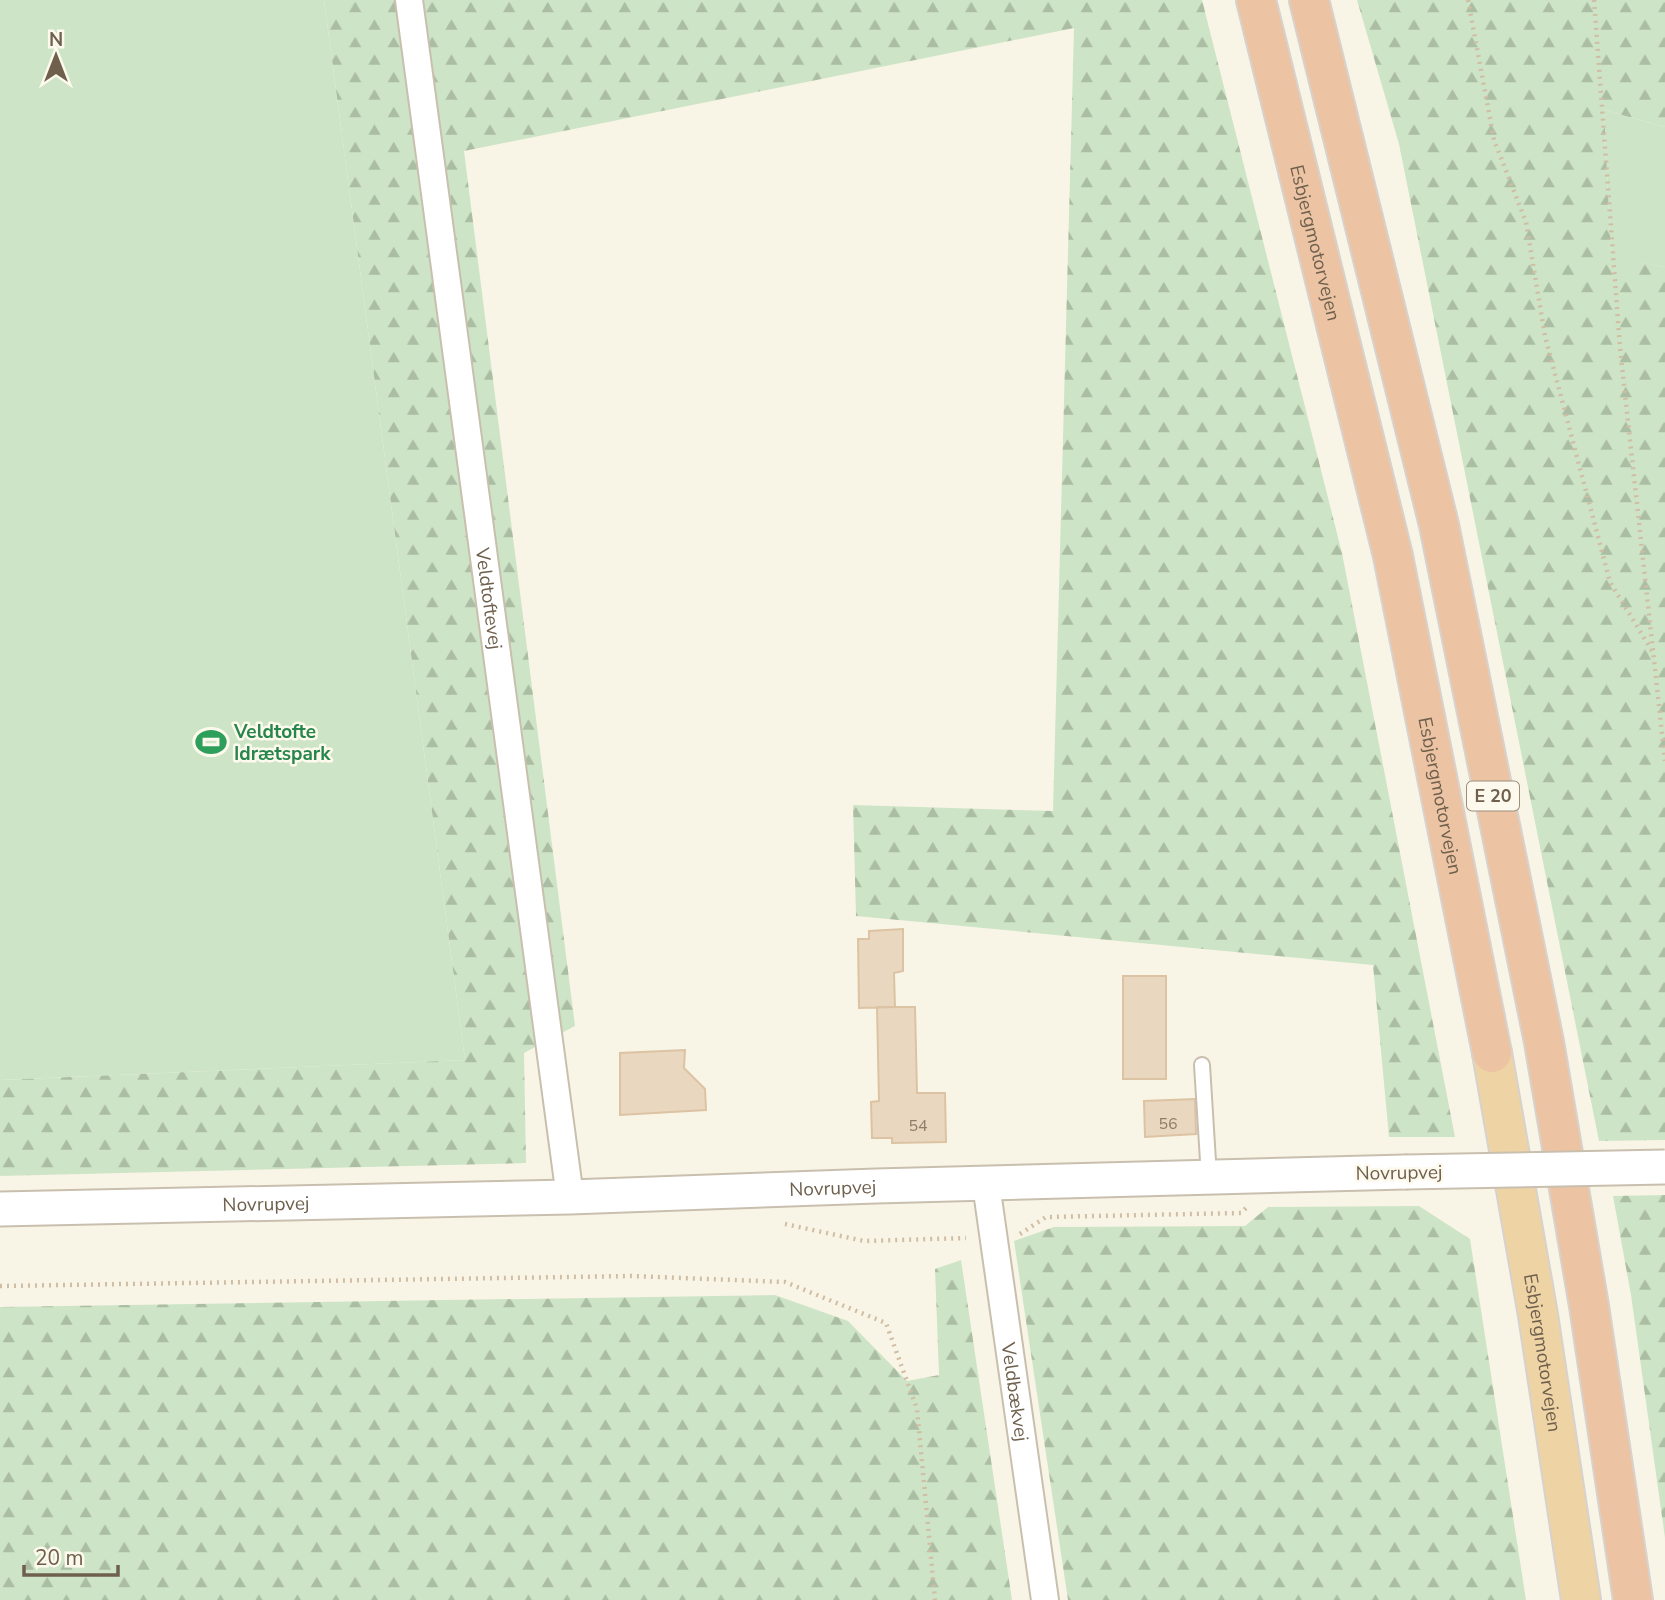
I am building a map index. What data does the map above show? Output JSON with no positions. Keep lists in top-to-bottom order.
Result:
{
  "streets": {
    "highway": ["Esbjergmotorvejen", "E 20"],
    "street": ["Veldtoftevej", "Novrupvej", "Veldbækvej"]
  },
  "crossings": [
    ["Veldtoftevej", "Novrupvej"],
    ["Novrupvej", "Veldbækvej"]
  ],
  "places": {
    "sports": ["Veldtofte Idrætspark"]
  },
  "house_numbers": ["56", "54"],
  "scale_bar": "20 m",
  "north": "top"
}
